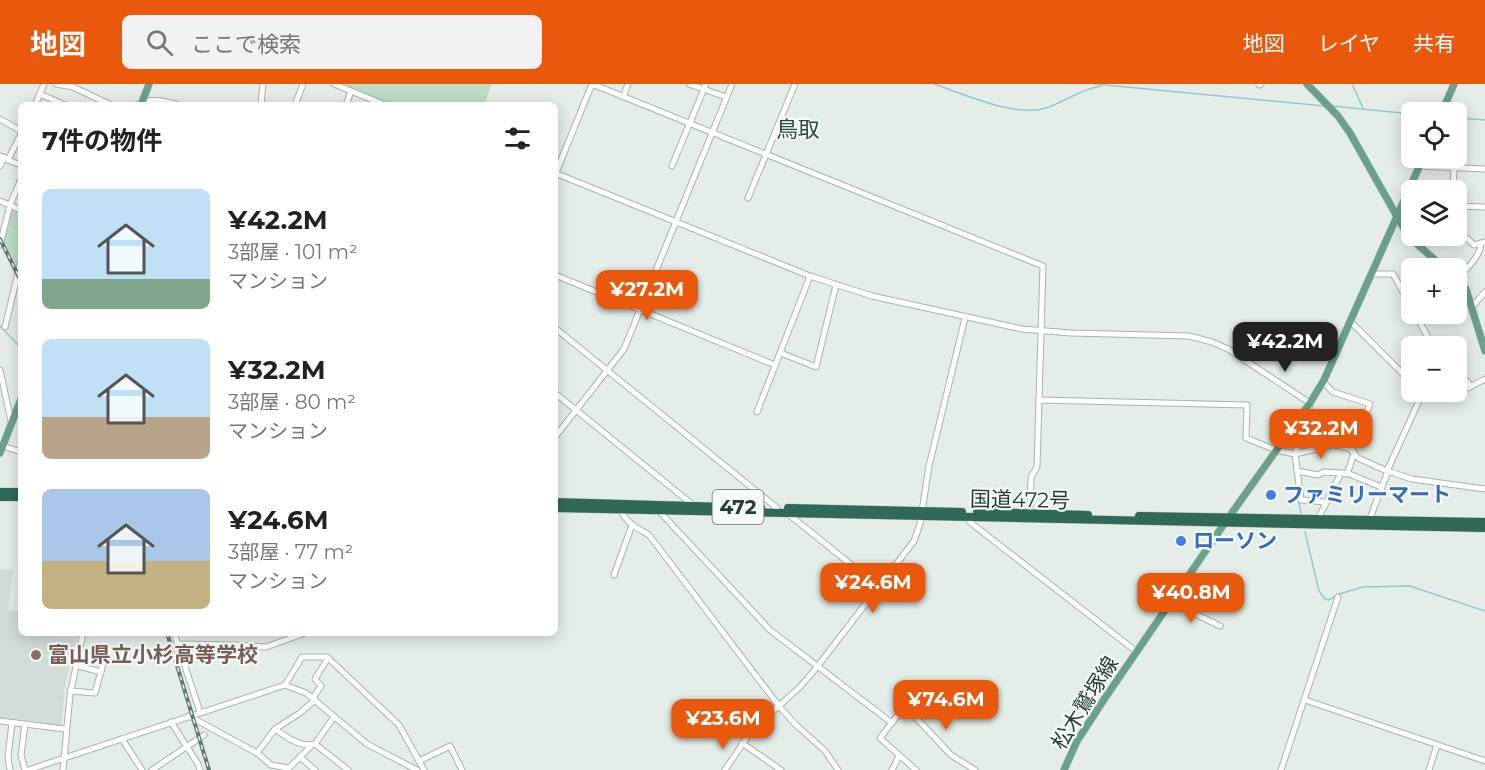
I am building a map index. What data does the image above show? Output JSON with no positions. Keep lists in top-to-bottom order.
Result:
{
  "streets": {
    "highway": ["国道472号", "472"],
    "main road": ["松木鷲塚線"]
  },
  "crossings": [
    ["国道472号", "松木鷲塚線"]
  ],
  "districts": ["鳥取"],
  "places": ["ファミリーマート", "ローソン", "富山県立小杉高等学校"],
  "page": {
    "header": "地図",
    "search": "ここで検索",
    "nav": ["地図", "レイヤ", "共有"],
    "map_buttons": ["+", "−"],
    "heading": "7件の物件",
    "list": [
      {
        "name": "¥42.2M",
        "note": "3部屋 · 101 m² · マンション"
      },
      {
        "name": "¥32.2M",
        "note": "3部屋 · 80 m² · マンション"
      },
      {
        "name": "¥24.6M",
        "note": "3部屋 · 77 m² · マンション"
      }
    ],
    "price": [
      "¥27.2M",
      "¥42.2M",
      "¥32.2M",
      "¥24.6M",
      "¥40.8M",
      "¥74.6M",
      "¥23.6M"
    ]
  }
}
